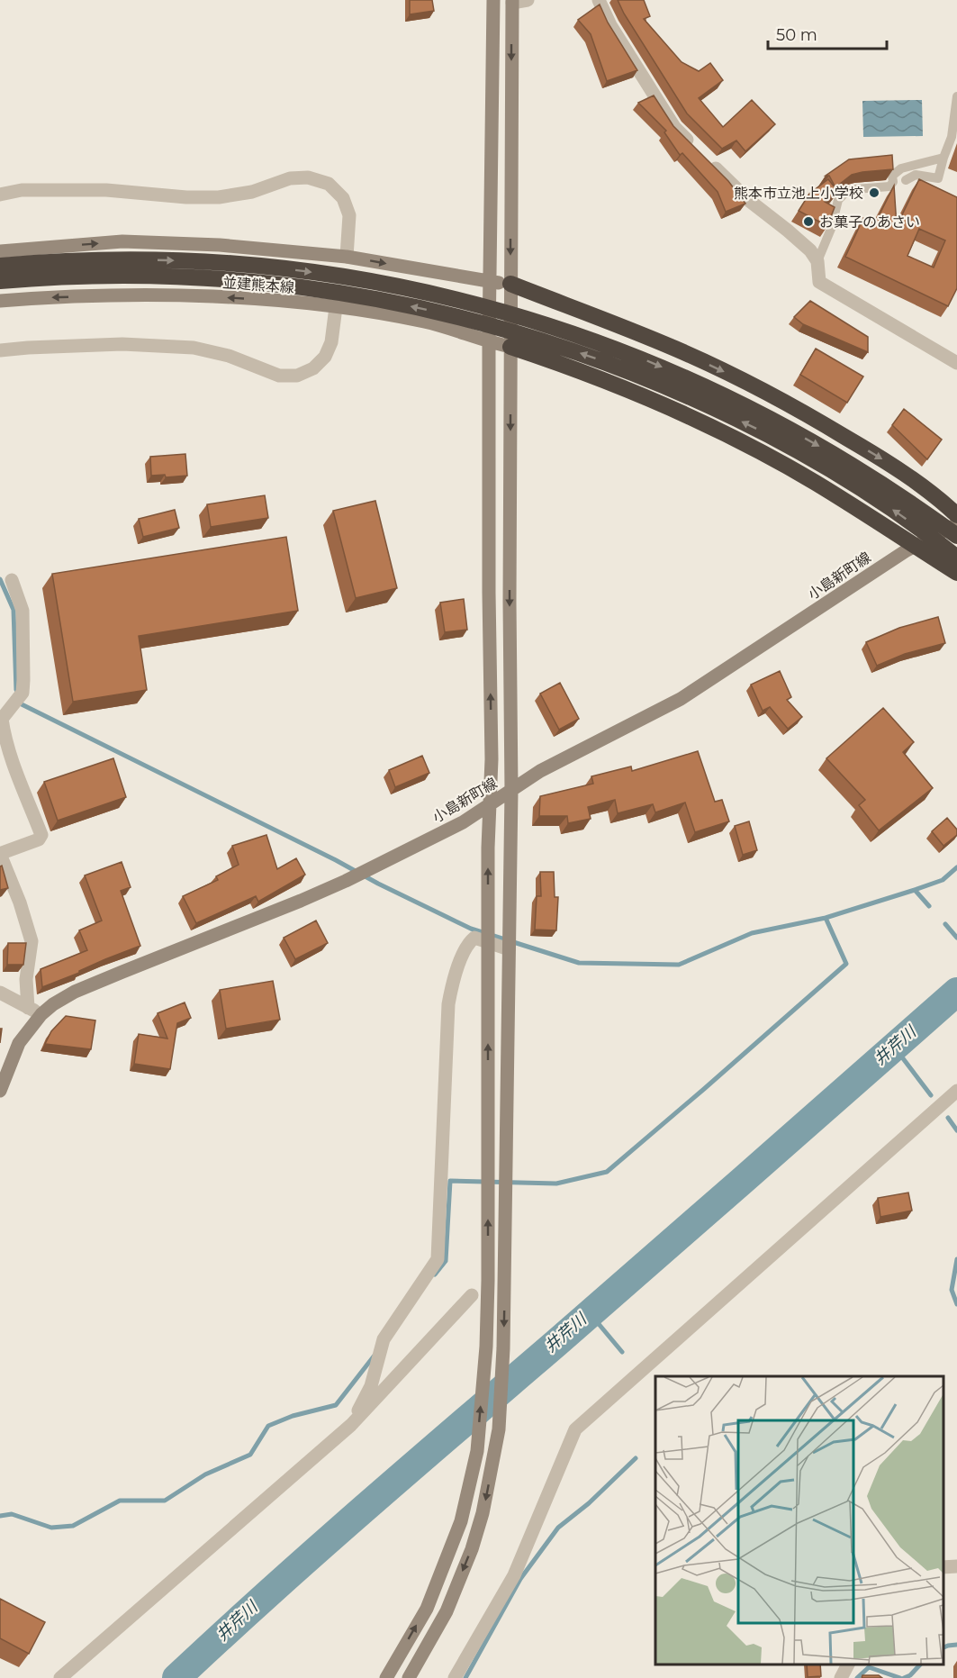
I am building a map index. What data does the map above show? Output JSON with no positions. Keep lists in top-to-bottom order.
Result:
{
  "streets": {
    "street": ["並建熊本線", "小島新町線"]
  },
  "water": ["井芹川"],
  "places": ["熊本市立池上小学校", "お菓子のあさい"],
  "scale_bar": "50 m"
}
